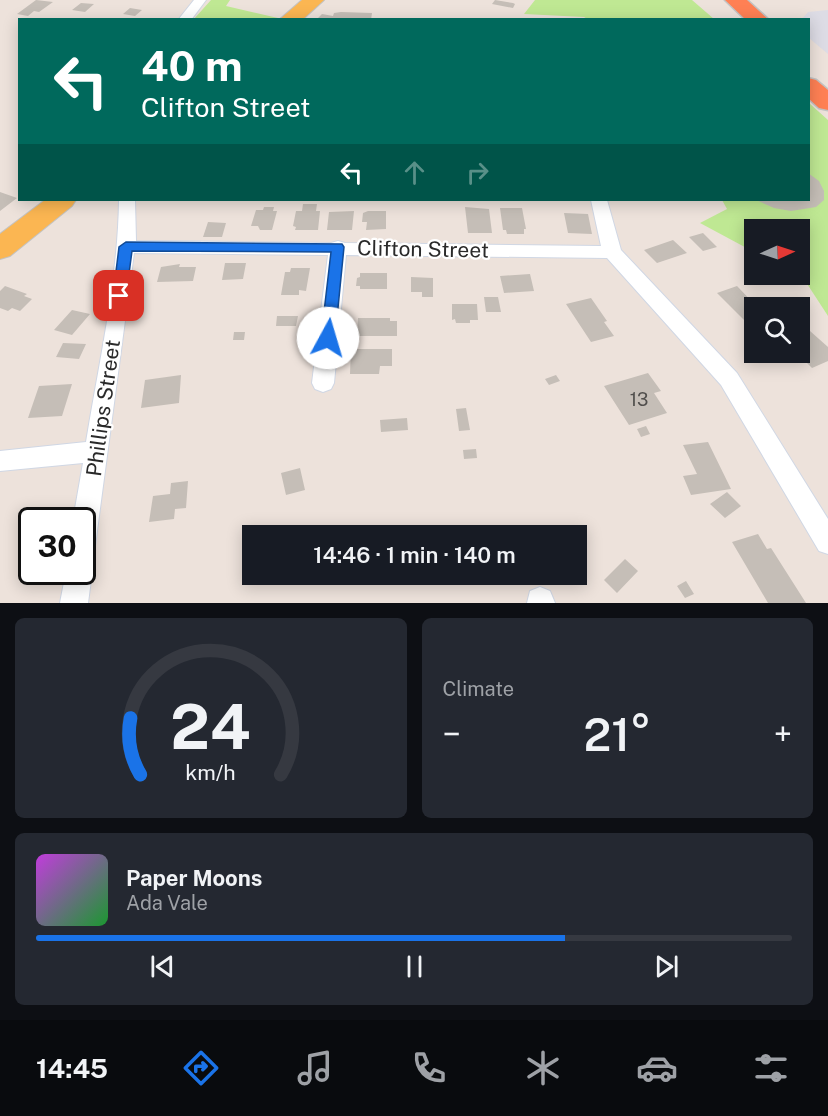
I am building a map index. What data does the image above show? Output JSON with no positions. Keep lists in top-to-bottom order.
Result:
{
  "streets": {
    "street": ["Clifton Street", "Phillips Street"]
  },
  "crossings": [
    ["Clifton Street", "Phillips Street"]
  ],
  "house_numbers": ["13"],
  "north": "right",
  "page": {
    "turn": ["40 m", "Clifton Street"],
    "limit": "30",
    "trip": "14:46 · 1 min · 140 m",
    "tile": "Climate",
    "heat": ["−", "21°", "+"],
    "song": ["Paper Moons", "Ada Vale"],
    "tabs": "14:45",
    "gauge": ["24", "km/h"]
  }
}
